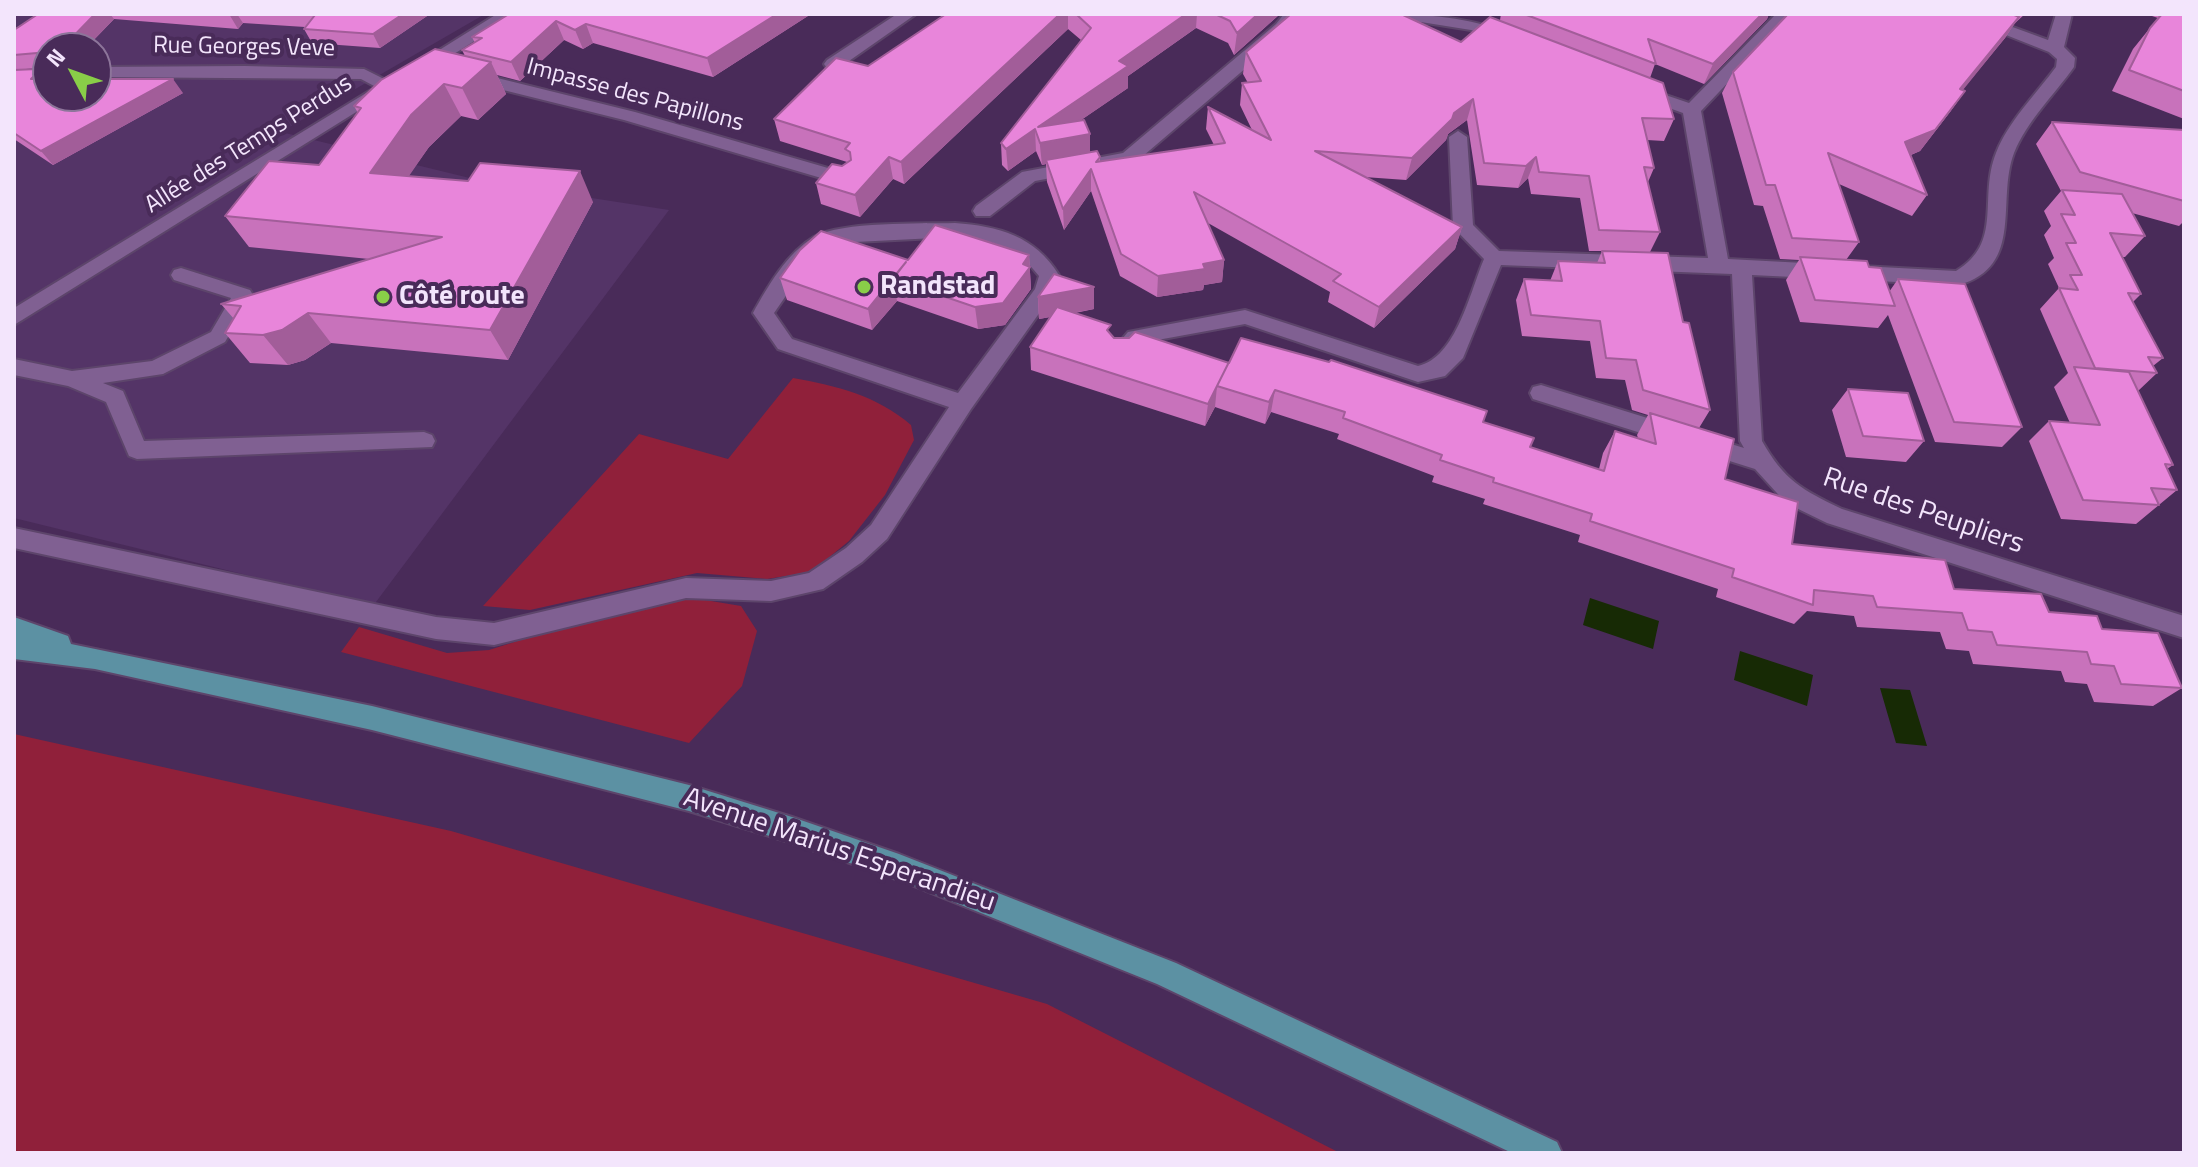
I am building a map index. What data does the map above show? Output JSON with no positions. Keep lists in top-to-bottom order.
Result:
{
  "streets": {
    "main road": ["Avenue Marius Esperandieu"],
    "street": [
      "Rue Georges Veve",
      "Impasse des Papillons",
      "Allée des Temps Perdus",
      "Rue des Peupliers"
    ]
  },
  "crossings": [
    ["Rue Georges Veve", "Allée des Temps Perdus"],
    ["Impasse des Papillons", "Allée des Temps Perdus"]
  ],
  "places": ["Randstad", "Côté route"],
  "north": "top left"
}
